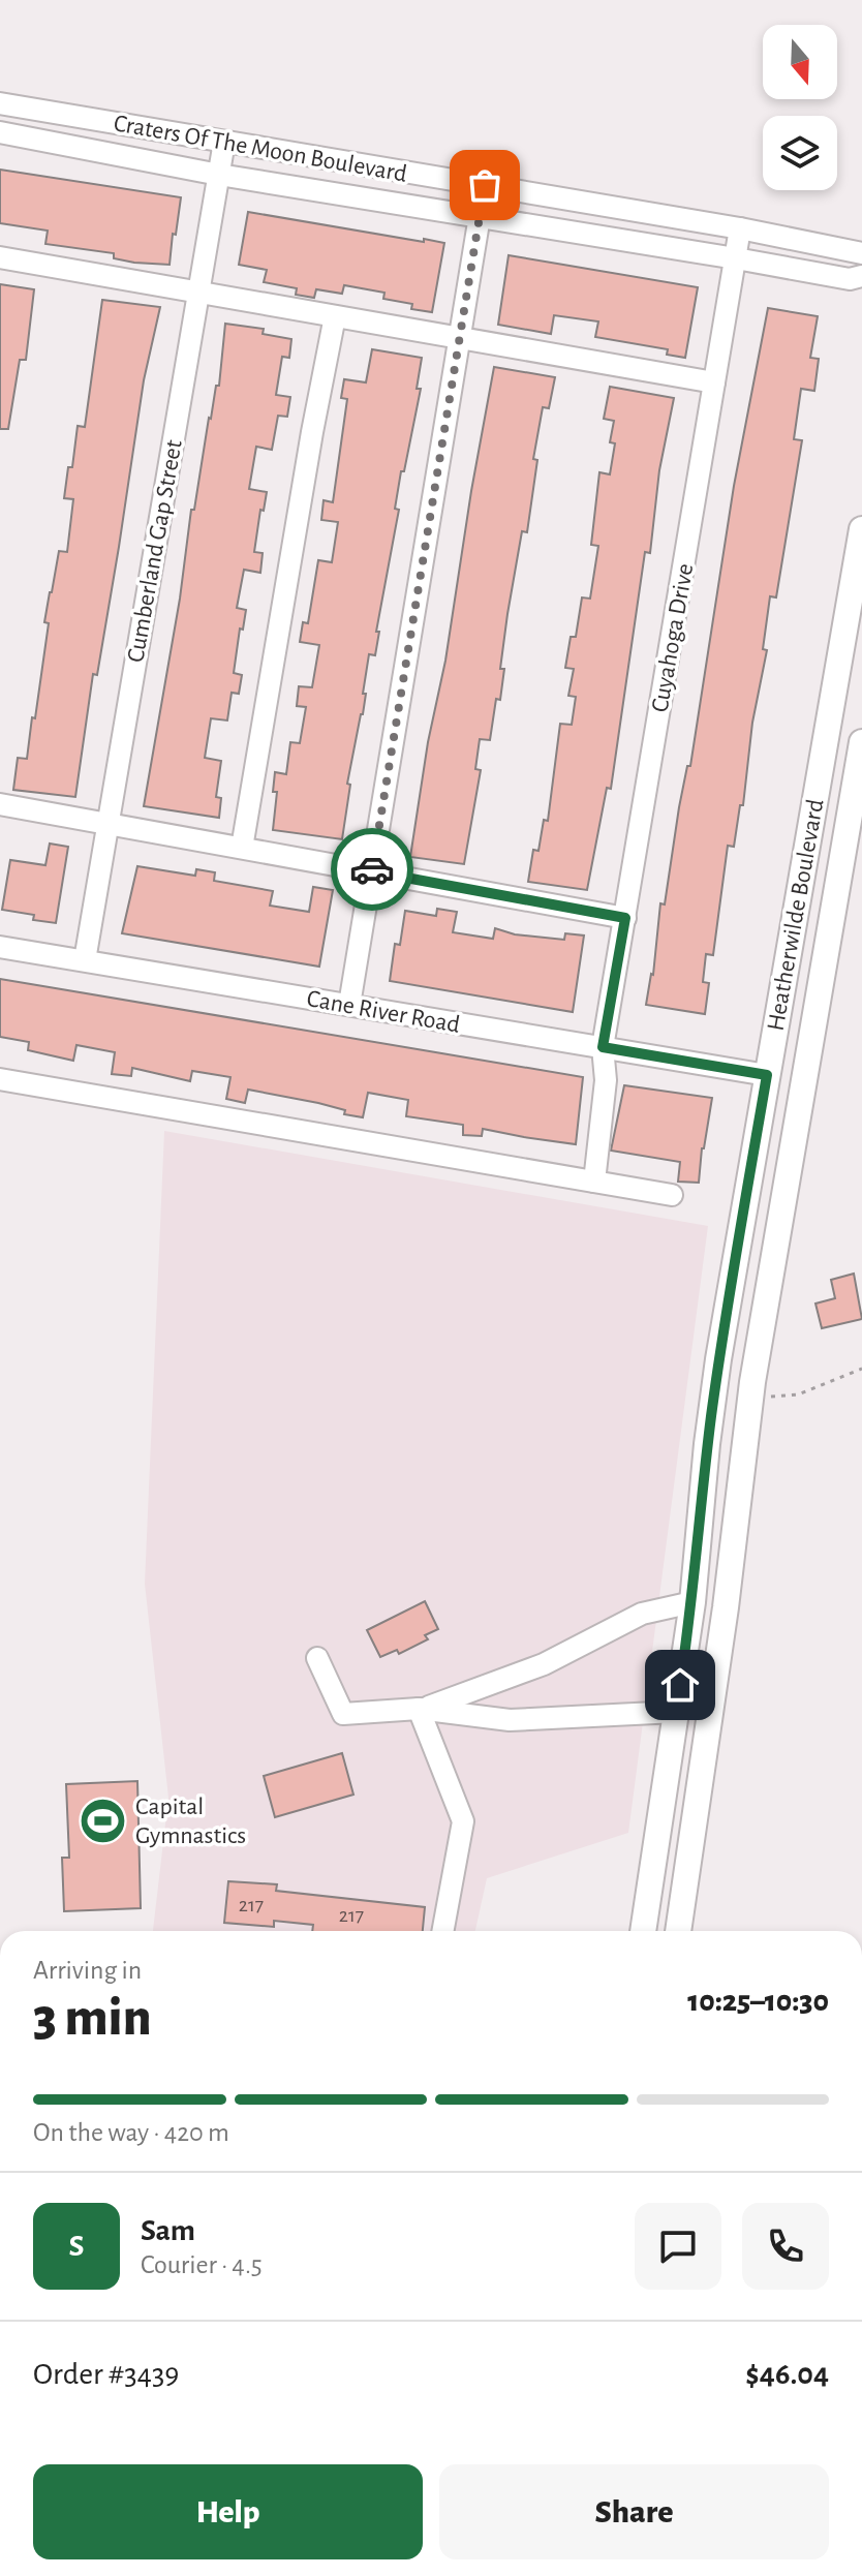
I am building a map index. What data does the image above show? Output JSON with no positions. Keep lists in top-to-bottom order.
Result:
{
  "streets": {
    "main road": ["Heatherwilde Boulevard"],
    "street": [
      "Craters Of The Moon Boulevard",
      "Cumberland Gap Street",
      "Cuyahoga Drive",
      "Cane River Road"
    ]
  },
  "crossings": [
    ["Craters Of The Moon Boulevard", "Cumberland Gap Street"],
    ["Craters Of The Moon Boulevard", "Cuyahoga Drive"],
    ["Cumberland Gap Street", "Cane River Road"],
    ["Cuyahoga Drive", "Cane River Road"],
    ["Heatherwilde Boulevard", "Cane River Road"]
  ],
  "places": {
    "sports": ["Capital Gymnastics"]
  },
  "house_numbers": ["217", "217"],
  "north": "bottom",
  "page": {
    "heading": ["3 min", "Arriving in", "10:25–10:30"],
    "panel": [
      "Sam",
      "Courier · 4.5",
      "Order #3439",
      "$46.04"
    ],
    "bar": "On the way · 420 m",
    "round": "S",
    "buttons": ["Help", "Share"]
  }
}
